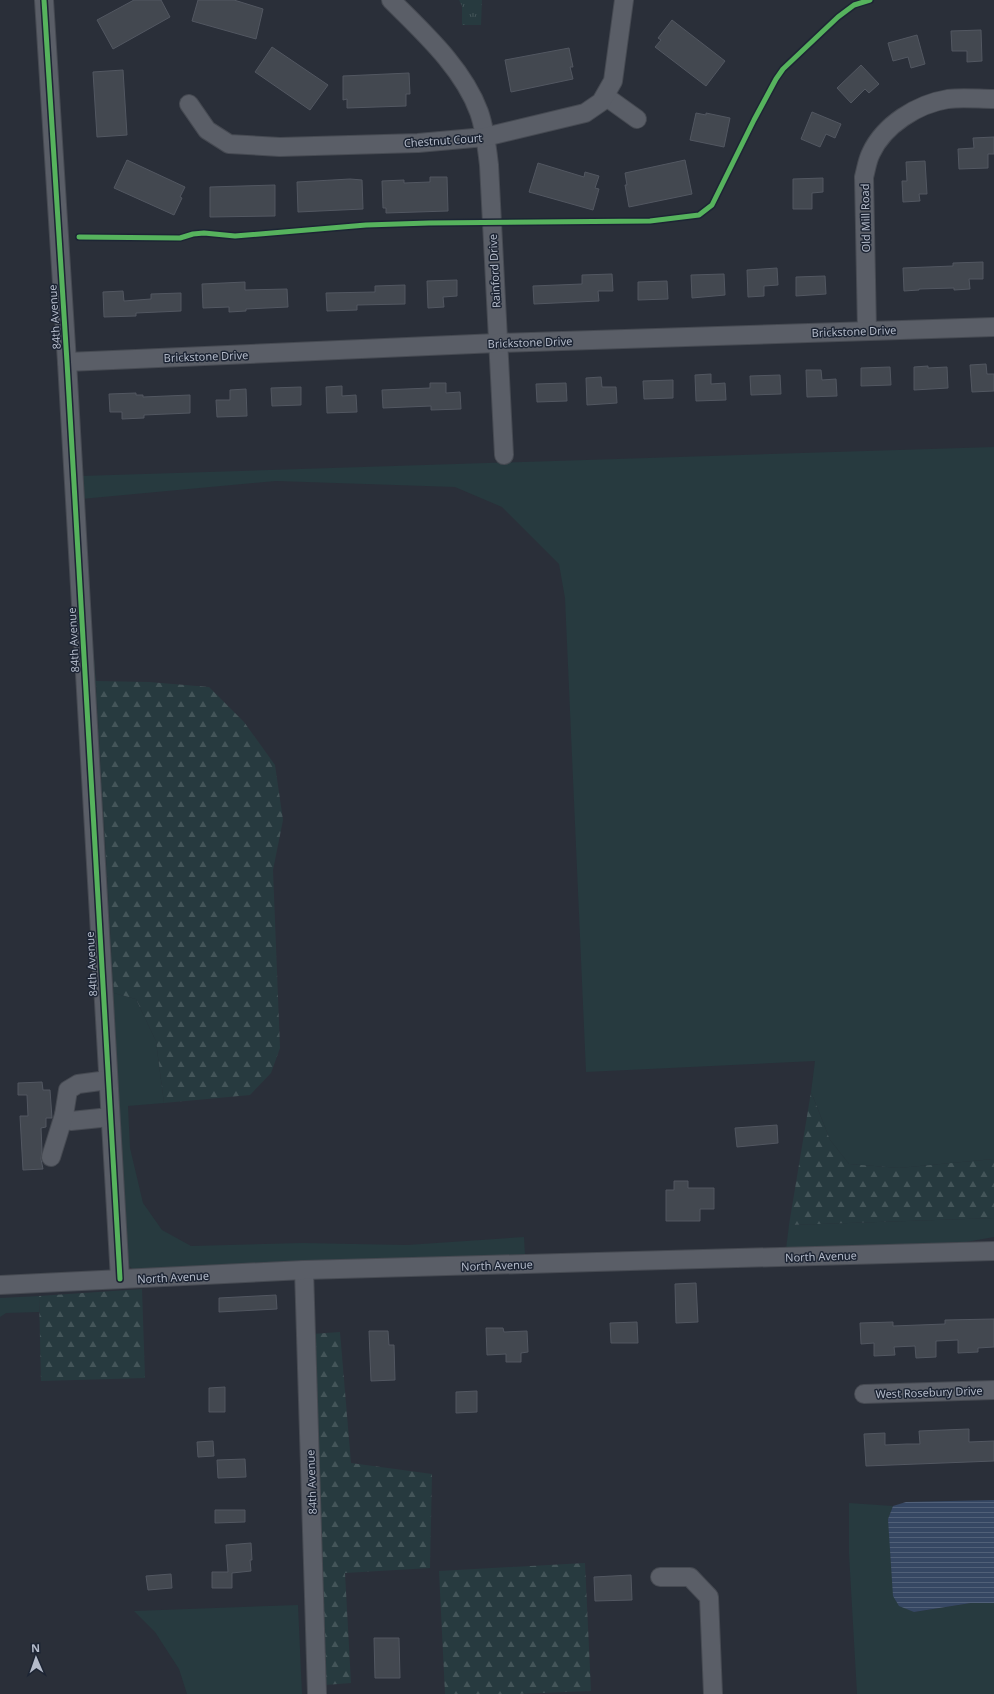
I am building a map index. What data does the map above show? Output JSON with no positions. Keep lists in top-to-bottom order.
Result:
{
  "streets": {
    "street": [
      "Chestnut Court",
      "Old Mill Road",
      "Rainford Drive",
      "84th Avenue",
      "Brickstone Drive",
      "North Avenue",
      "West Rosebury Drive"
    ]
  },
  "crossings": [
    ["Chestnut Court", "Rainford Drive"],
    ["Old Mill Road", "Brickstone Drive"],
    ["Rainford Drive", "Brickstone Drive"],
    ["84th Avenue", "Brickstone Drive"],
    ["84th Avenue", "North Avenue"]
  ],
  "north": "top"
}
